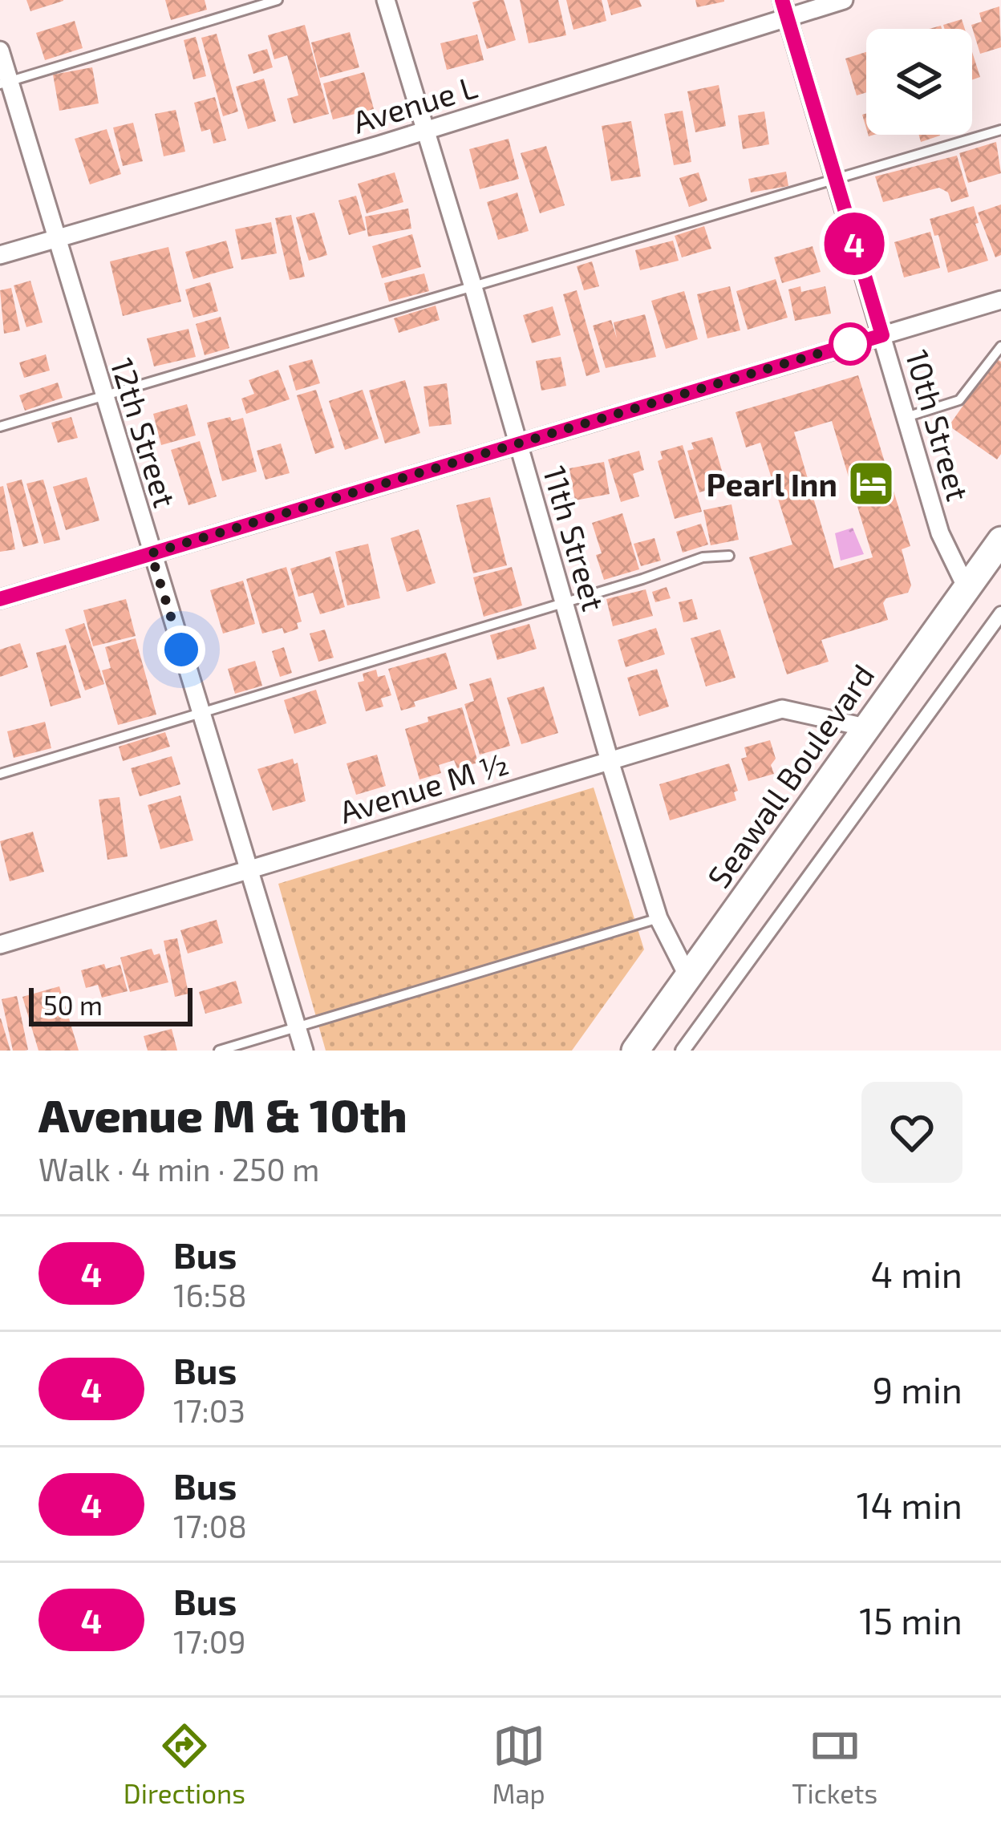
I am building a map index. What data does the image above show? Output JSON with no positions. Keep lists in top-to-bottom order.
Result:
{
  "streets": {
    "main road": ["Seawall Boulevard"],
    "street": [
      "Avenue L",
      "10th Street",
      "12th Street",
      "11th Street",
      "Avenue M ½"
    ]
  },
  "crossings": [
    ["Avenue L", "10th Street"],
    ["Avenue L", "12th Street"],
    ["Avenue L", "11th Street"],
    ["10th Street", "Seawall Boulevard"],
    ["12th Street", "Avenue M ½"],
    ["11th Street", "Seawall Boulevard"],
    ["11th Street", "Avenue M ½"],
    ["Seawall Boulevard", "Avenue M ½"]
  ],
  "places": {
    "hotel": ["Pearl Inn"]
  },
  "lines": ["bus line 4"],
  "scale_bar": "50 m",
  "page": {
    "on_map": "4",
    "scale": "50 m",
    "heading": ["Avenue M & 10th", "Walk · 4 min · 250 m"],
    "list": [
      {
        "mark": "4",
        "name": "Bus",
        "note": "16:58",
        "value": "4 min"
      },
      {
        "mark": "4",
        "name": "Bus",
        "note": "17:03",
        "value": "9 min"
      },
      {
        "mark": "4",
        "name": "Bus",
        "note": "17:08",
        "value": "14 min"
      },
      {
        "mark": "4",
        "name": "Bus",
        "note": "17:09",
        "value": "15 min"
      }
    ],
    "tabs": ["Directions", "Map", "Tickets"]
  }
}
